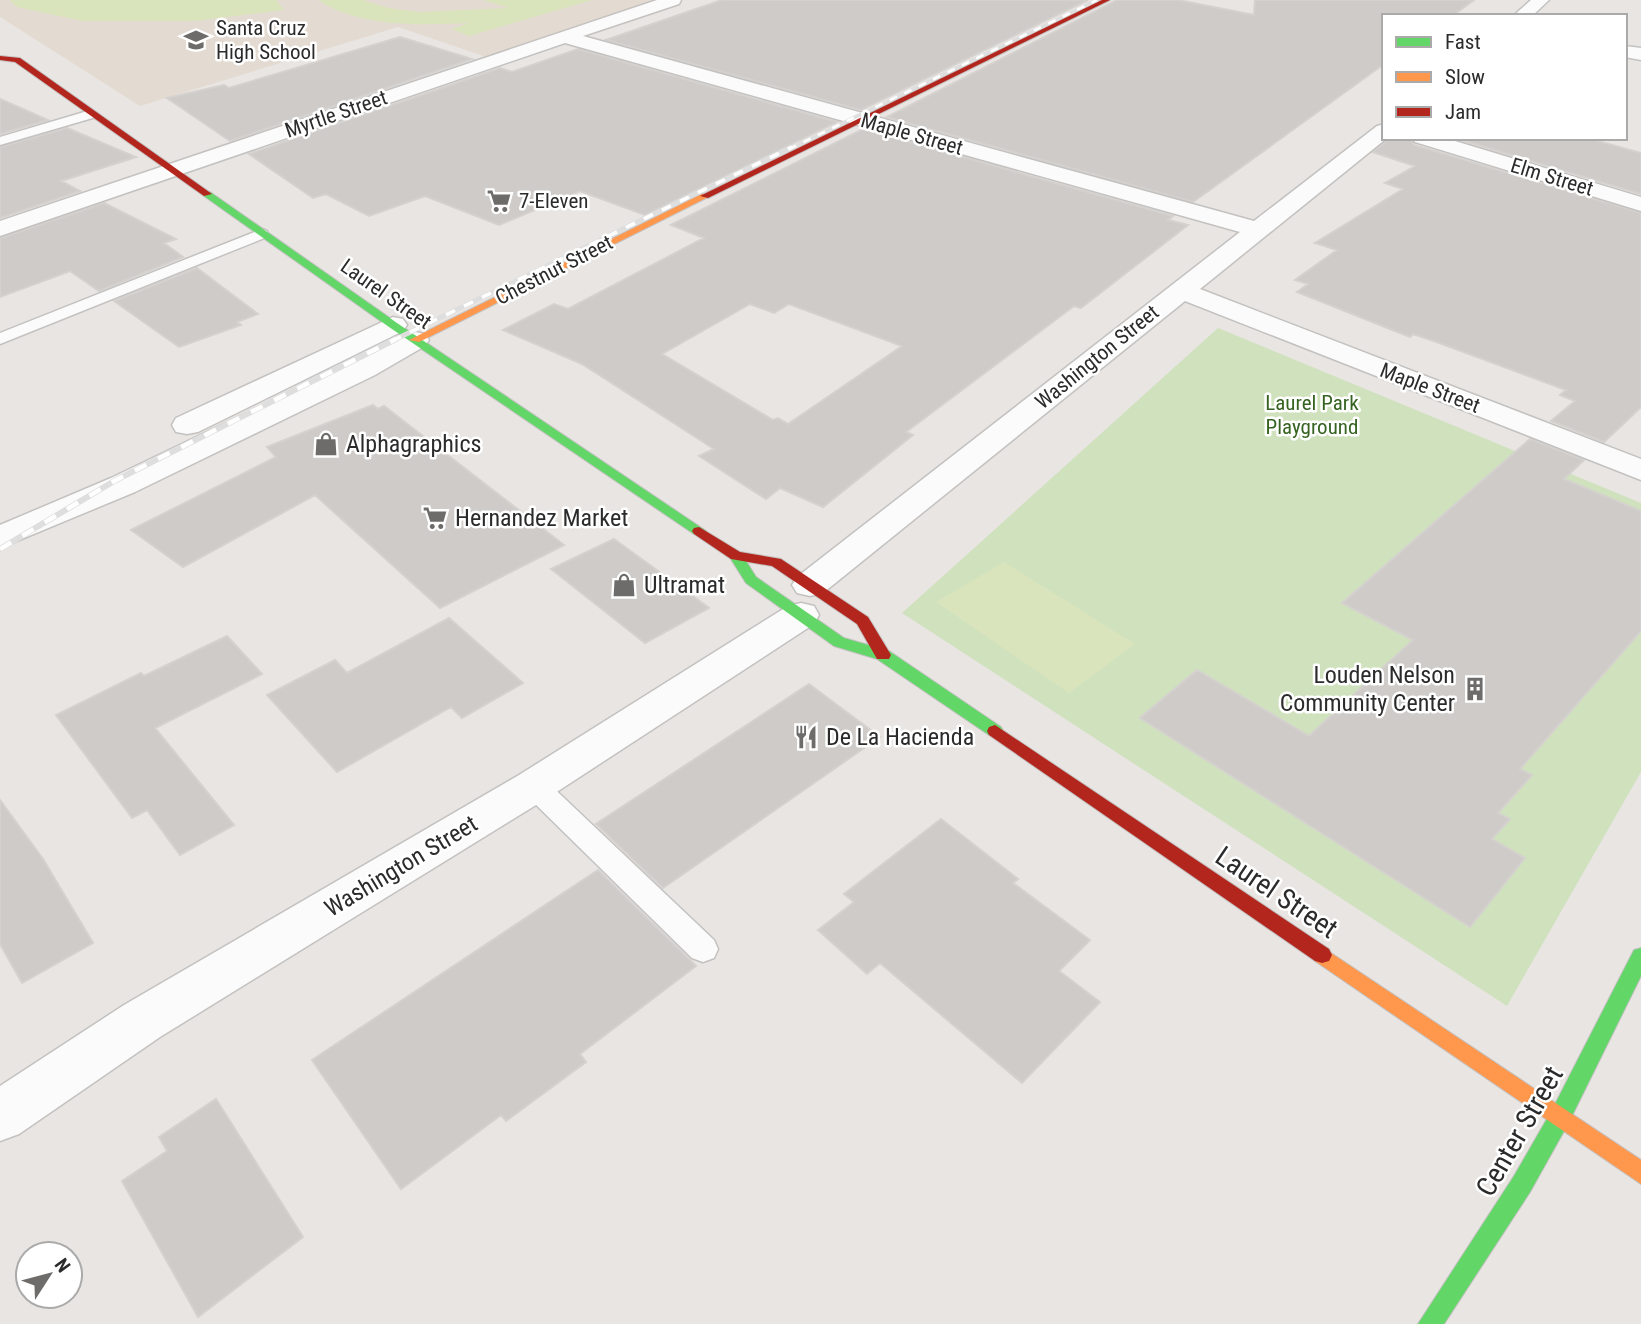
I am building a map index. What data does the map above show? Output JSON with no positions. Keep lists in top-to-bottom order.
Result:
{
  "streets": {
    "main road": ["Chestnut Street", "Laurel Street", "Center Street"],
    "street": [
      "Myrtle Street",
      "Maple Street",
      "Elm Street",
      "Washington Street"
    ]
  },
  "crossings": [
    ["Myrtle Street", "Maple Street"],
    ["Myrtle Street", "Laurel Street"],
    ["Maple Street", "Chestnut Street"],
    ["Maple Street", "Washington Street"],
    ["Chestnut Street", "Laurel Street"],
    ["Laurel Street", "Washington Street"],
    ["Laurel Street", "Center Street"]
  ],
  "parks": ["Laurel Park Playground"],
  "places": {
    "school or university": ["Santa Cruz High School"],
    "supermarket": ["7-Eleven", "Hernandez Market"],
    "shop": ["Alphagraphics", "Ultramat"],
    "building": ["Louden Nelson Community Center"],
    "restaurant": ["De La Hacienda"]
  },
  "legend": ["Fast", "Slow", "Jam"],
  "north": "top right"
}
